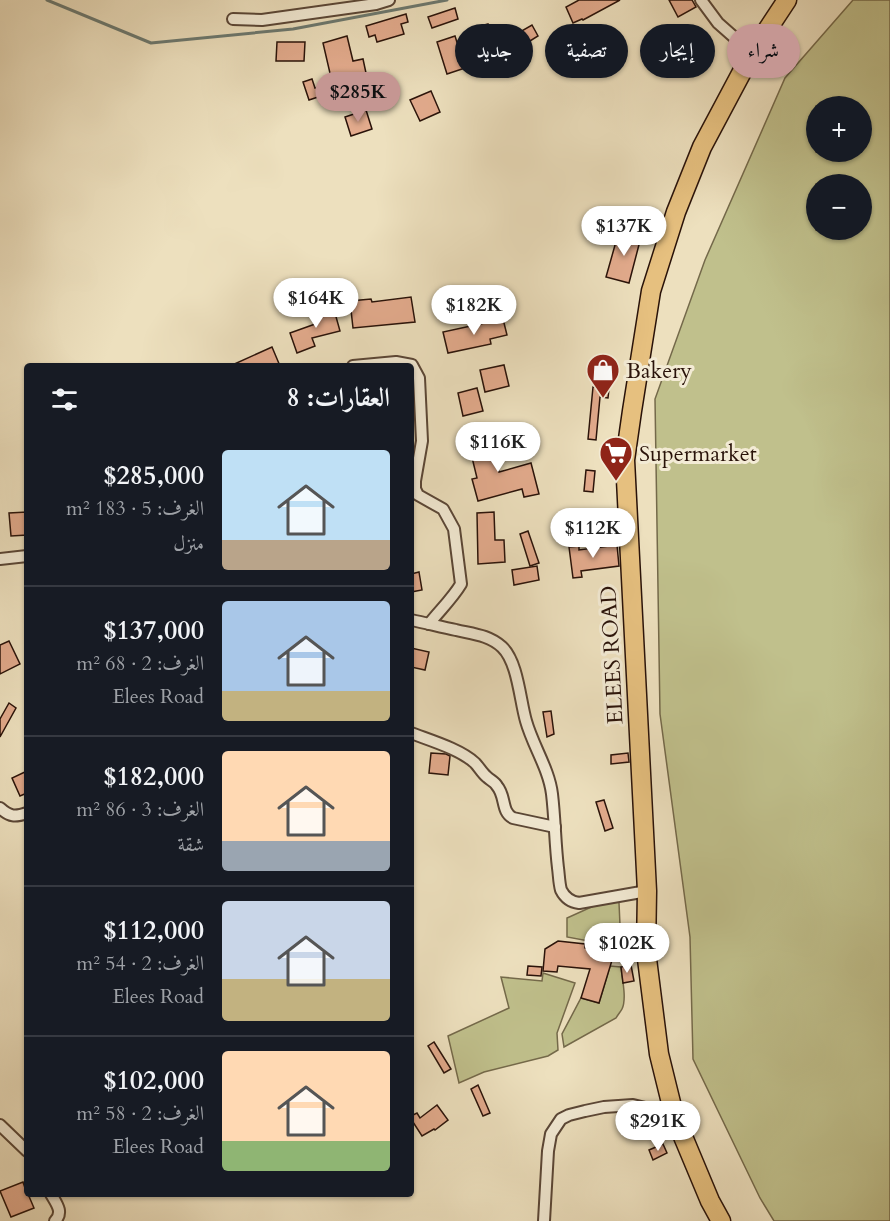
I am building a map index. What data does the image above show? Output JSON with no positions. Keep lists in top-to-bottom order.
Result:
{
  "streets": {
    "highway": ["ELEES ROAD"]
  },
  "places": {
    "shop": ["Bakery"],
    "supermarket": ["Supermarket"]
  },
  "page": {
    "chip": [
      "شراء",
      "إيجار",
      "تصفية",
      "جديد"
    ],
    "price": [
      "$285K",
      "$137K",
      "$164K",
      "$182K",
      "$116K",
      "$112K",
      "$102K",
      "$291K"
    ],
    "map_buttons": ["+", "−"],
    "heading": "العقارات: 8",
    "list": [
      {
        "name": "$285,000",
        "note": "الغرف: 5 · 183 m² · منزل"
      },
      {
        "name": "$137,000",
        "note": "الغرف: 2 · 68 m² · Elees Road"
      },
      {
        "name": "$182,000",
        "note": "الغرف: 3 · 86 m² · شقة"
      },
      {
        "name": "$112,000",
        "note": "الغرف: 2 · 54 m² · Elees Road"
      },
      {
        "name": "$102,000",
        "note": "الغرف: 2 · 58 m² · Elees Road"
      }
    ]
  }
}
